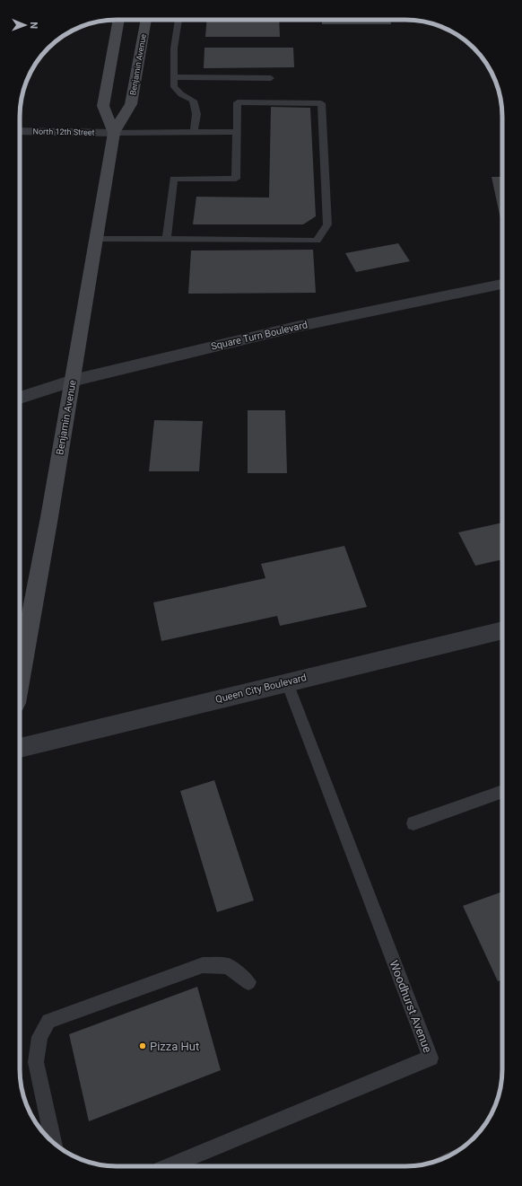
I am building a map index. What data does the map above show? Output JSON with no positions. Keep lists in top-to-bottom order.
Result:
{
  "streets": {
    "main road": ["Benjamin Avenue"],
    "street": ["North 12th Street", "Square Turn Boulevard", "Queen City Boulevard"],
    "lane": ["Woodhurst Avenue"]
  },
  "crossings": [
    ["Benjamin Avenue", "North 12th Street"],
    ["Benjamin Avenue", "Square Turn Boulevard"],
    ["Queen City Boulevard", "Woodhurst Avenue"]
  ],
  "places": ["Pizza Hut"],
  "north": "right"
}
